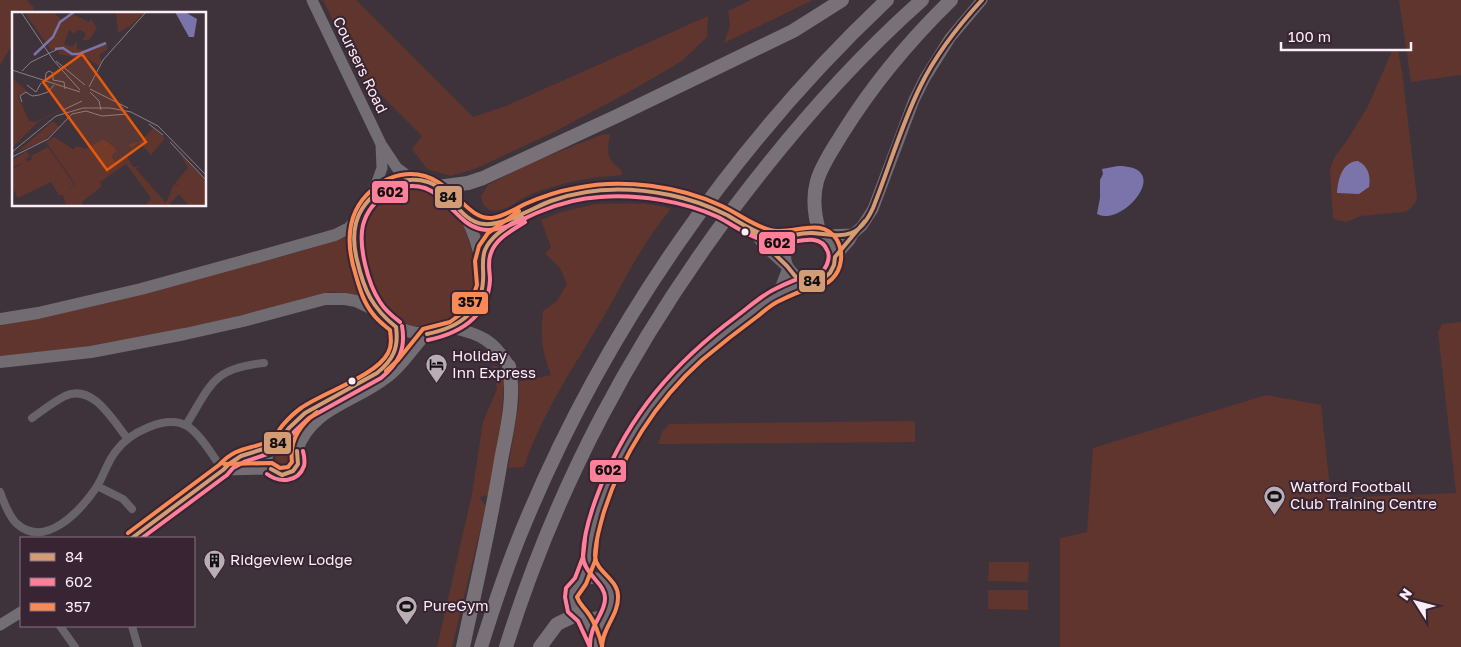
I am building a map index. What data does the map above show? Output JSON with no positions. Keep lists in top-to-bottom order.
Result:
{
  "streets": {
    "street": ["Coursers Road"]
  },
  "places": {
    "hotel": ["Holiday Inn Express"],
    "sports": ["Watford Football Club Training Centre", "PureGym"],
    "building": ["Ridgeview Lodge"]
  },
  "lines": ["transit line 84", "transit line 357", "transit line 602"],
  "legend": ["84", "602", "357"],
  "scale_bar": "100 m",
  "north": "top left"
}
